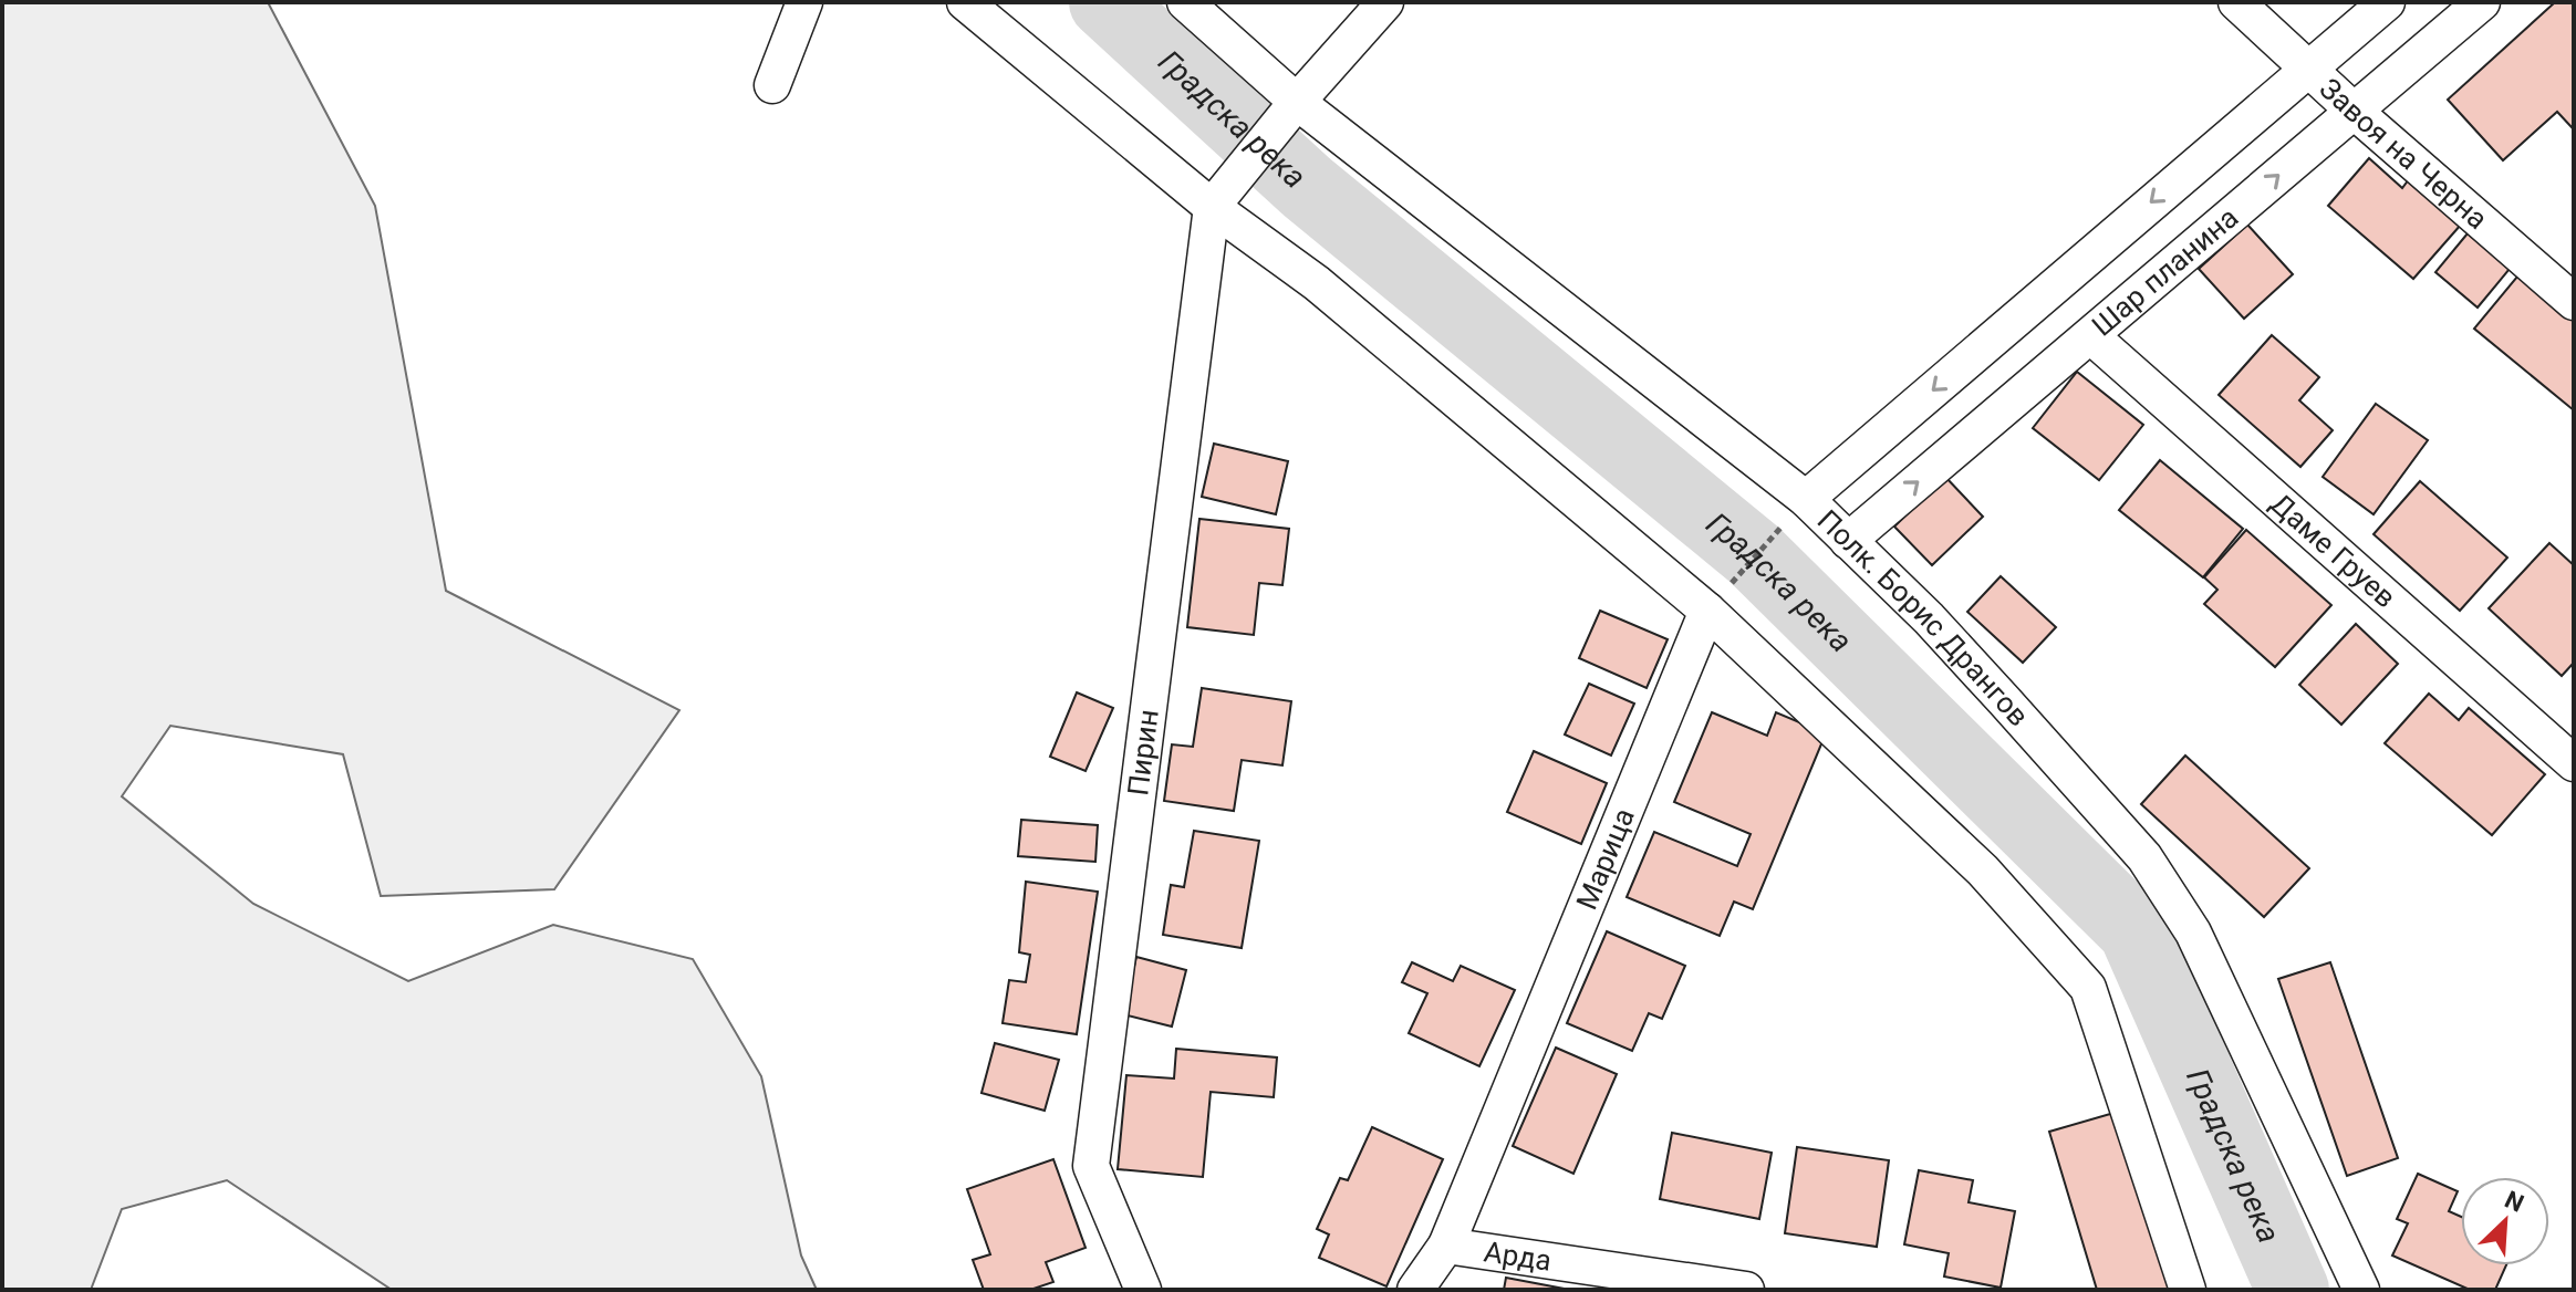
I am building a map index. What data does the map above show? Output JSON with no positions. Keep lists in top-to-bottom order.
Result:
{
  "streets": {
    "street": [
      "Завоя на Черна",
      "Шар планина",
      "Даме Груев",
      "Полк. Борис Дрангов",
      "Пирин",
      "Марица",
      "Арда"
    ]
  },
  "crossings": [
    ["Завоя на Черна", "Шар планина"],
    ["Шар планина", "Даме Груев"],
    ["Шар планина", "Полк. Борис Дрангов"],
    ["Марица", "Арда"]
  ],
  "water": ["Градска река"],
  "north": "top right"
}
